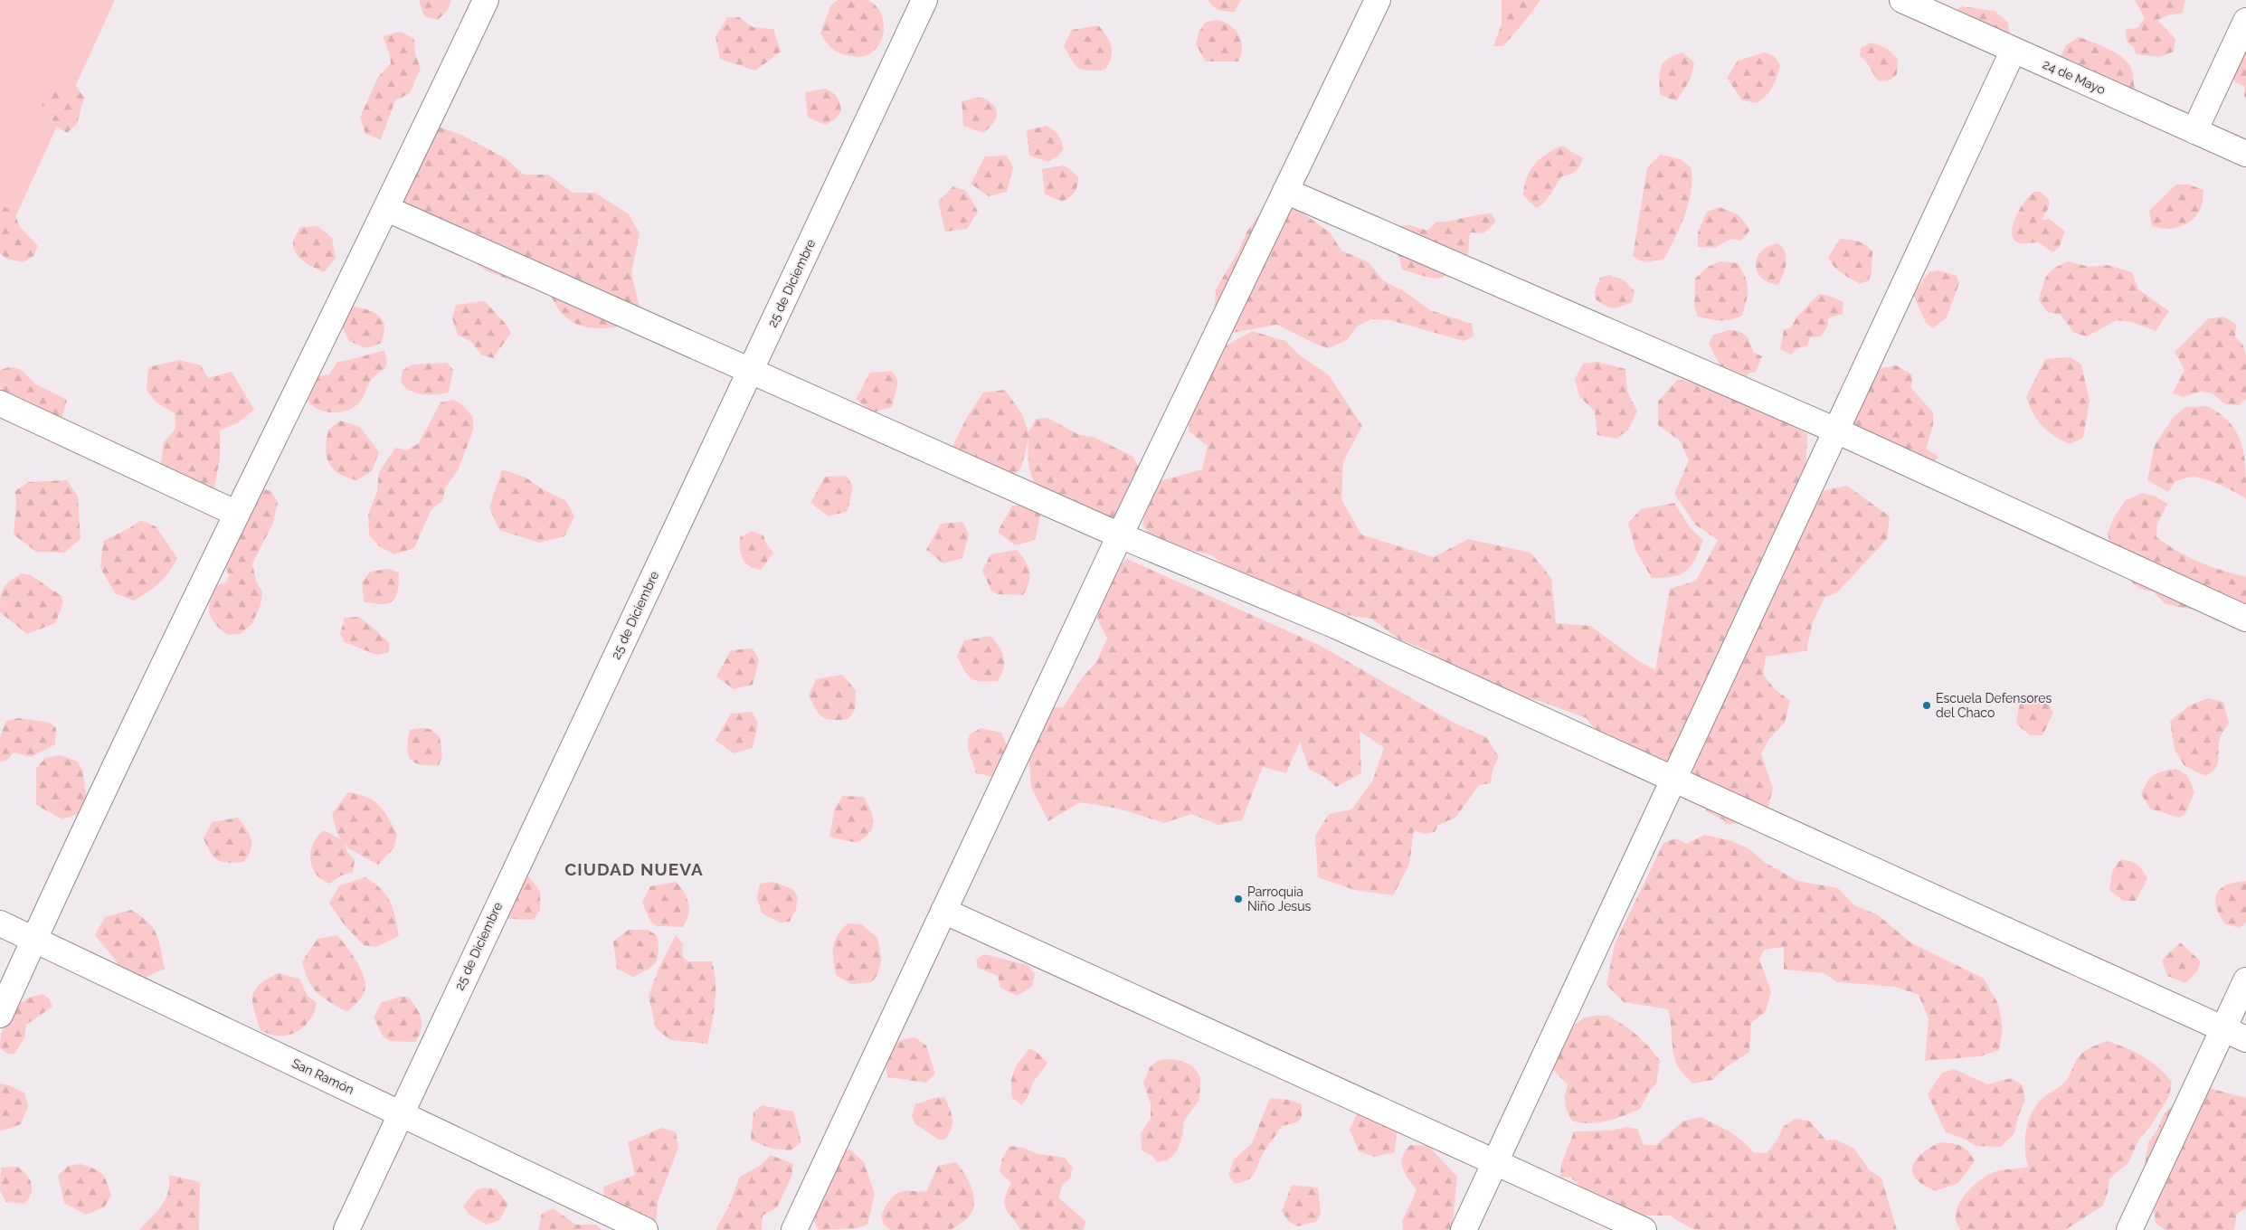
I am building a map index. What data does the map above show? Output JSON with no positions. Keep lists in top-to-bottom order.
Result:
{
  "streets": {
    "street": ["24 de Mayo", "25 de Diciembre", "San Ramón"]
  },
  "crossings": [
    ["25 de Diciembre", "San Ramón"]
  ],
  "districts": ["CIUDAD NUEVA"],
  "places": ["Escuela Defensores del Chaco", "Parroquia Niño Jesus"]
}
